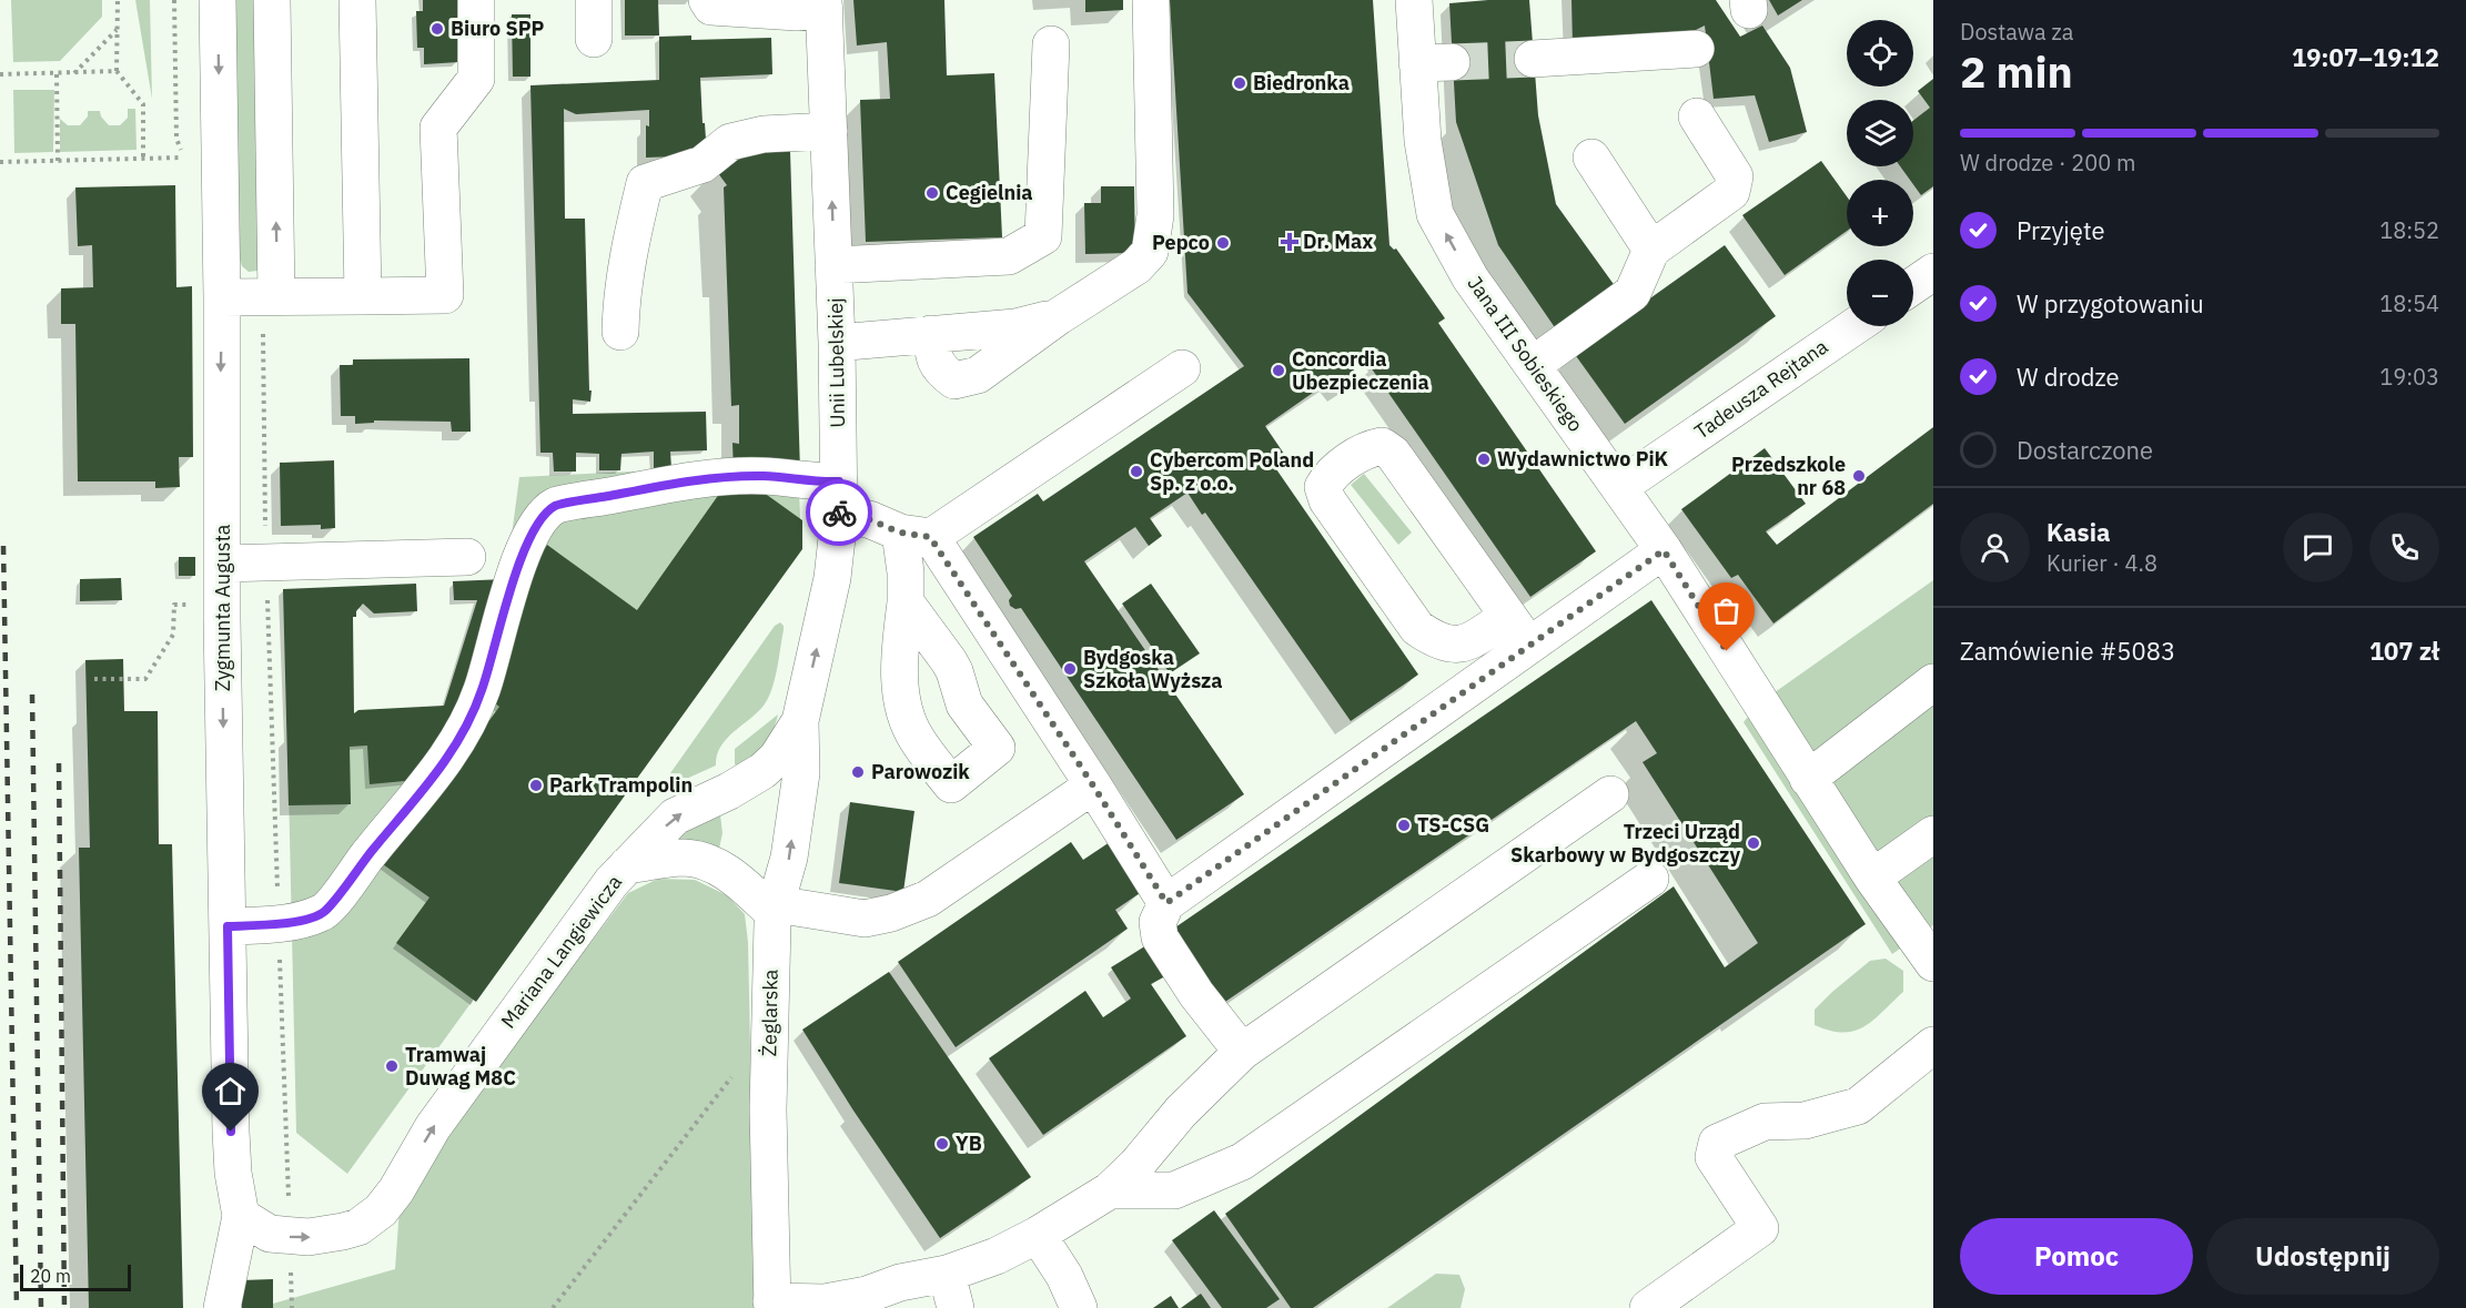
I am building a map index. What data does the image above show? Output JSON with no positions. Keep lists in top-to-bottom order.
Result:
{
  "streets": {
    "street": [
      "Jana III Sobieskiego",
      "Unii Lubelskiej",
      "Tadeusza Rejtana",
      "Zygmunta Augusta",
      "Mariana Langiewicza",
      "Żeglarska"
    ]
  },
  "crossings": [
    ["Jana III Sobieskiego", "Tadeusza Rejtana"],
    ["Unii Lubelskiej", "Mariana Langiewicza"],
    ["Unii Lubelskiej", "Żeglarska"],
    ["Zygmunta Augusta", "Mariana Langiewicza"],
    ["Mariana Langiewicza", "Żeglarska"]
  ],
  "one_way": ["Unii Lubelskiej", "Mariana Langiewicza"],
  "places": {
    "other": [
      "Biuro SPP",
      "Biedronka",
      "Cegielnia",
      "Pepco",
      "Concordia Ubezpieczenia",
      "Wydawnictwo PiK",
      "Cybercom Poland Sp. z o.o.",
      "Przedszkole nr 68",
      "Bydgoska Szkoła Wyższa",
      "Parowozik",
      "Park Trampolin",
      "TS-CSG",
      "Trzeci Urząd Skarbowy w Bydgoszczy",
      "Tramwaj Duwag M8C",
      "YB"
    ],
    "health": ["Dr. Max"]
  },
  "scale_bar": "20 m",
  "page": {
    "heading": ["2 min", "Dostawa za", "19:07–19:12"],
    "panel": [
      "Kasia",
      "Kurier · 4.8",
      "Zamówienie #5083",
      "107 zł"
    ],
    "map_buttons": ["+", "−"],
    "bar": "W drodze · 200 m",
    "list": [
      ["Przyjęte", "18:52"],
      ["W przygotowaniu", "18:54"],
      ["W drodze", "19:03"],
      "Dostarczone"
    ],
    "buttons": ["Pomoc", "Udostępnij"],
    "scale": "20 m"
  }
}
